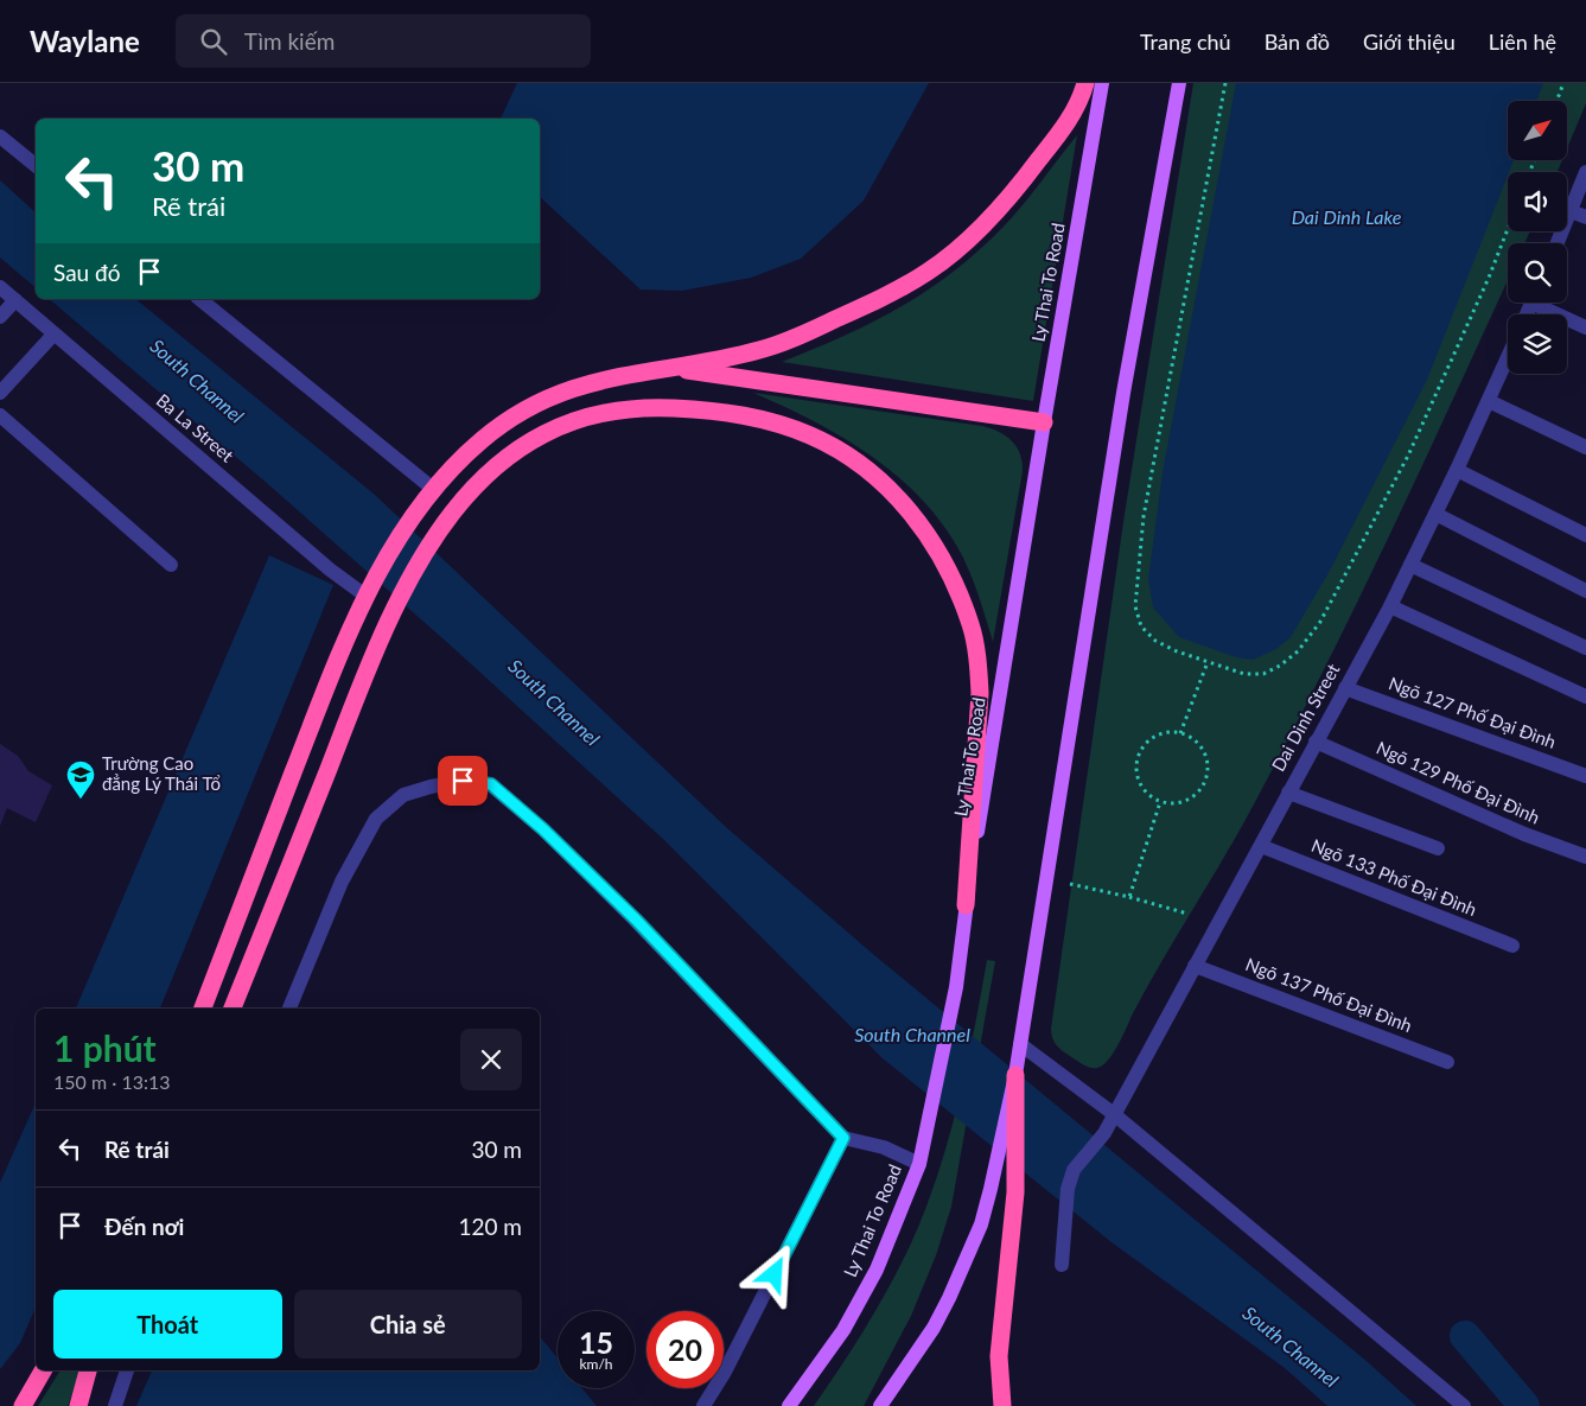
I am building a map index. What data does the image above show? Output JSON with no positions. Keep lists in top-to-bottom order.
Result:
{
  "streets": {
    "main road": ["Ly Thai To Road"],
    "street": [
      "Ba La Street",
      "Ngõ 127 Phố Đại Đình",
      "Dai Dinh Street",
      "Ngõ 129 Phố Đại Đình",
      "Ngõ 133 Phố Đại Đình",
      "Ngõ 137 Phố Đại Đình"
    ]
  },
  "crossings": [
    ["Ngõ 127 Phố Đại Đình", "Dai Dinh Street"],
    ["Dai Dinh Street", "Ngõ 129 Phố Đại Đình"],
    ["Dai Dinh Street", "Ngõ 133 Phố Đại Đình"],
    ["Dai Dinh Street", "Ngõ 137 Phố Đại Đình"]
  ],
  "water": ["Dai Dinh Lake", "South Channel"],
  "places": {
    "school or university": ["Trường Cao đẳng Lý Thái Tổ"]
  },
  "north": "top right",
  "page": {
    "header": "Waylane",
    "search": "Tìm kiếm",
    "nav": [
      "Trang chủ",
      "Bản đồ",
      "Giới thiệu",
      "Liên hệ"
    ],
    "turn": ["30 m", "Rẽ trái"],
    "then": "Sau đó",
    "heading": ["1 phút", "150 m · 13:13"],
    "list": [
      {
        "name": "Rẽ trái",
        "value": "30 m"
      },
      {
        "name": "Đến nơi",
        "value": "120 m"
      }
    ],
    "buttons": ["Thoát", "Chia sẻ"],
    "speed": "15 km/h",
    "limit": "20"
  }
}
